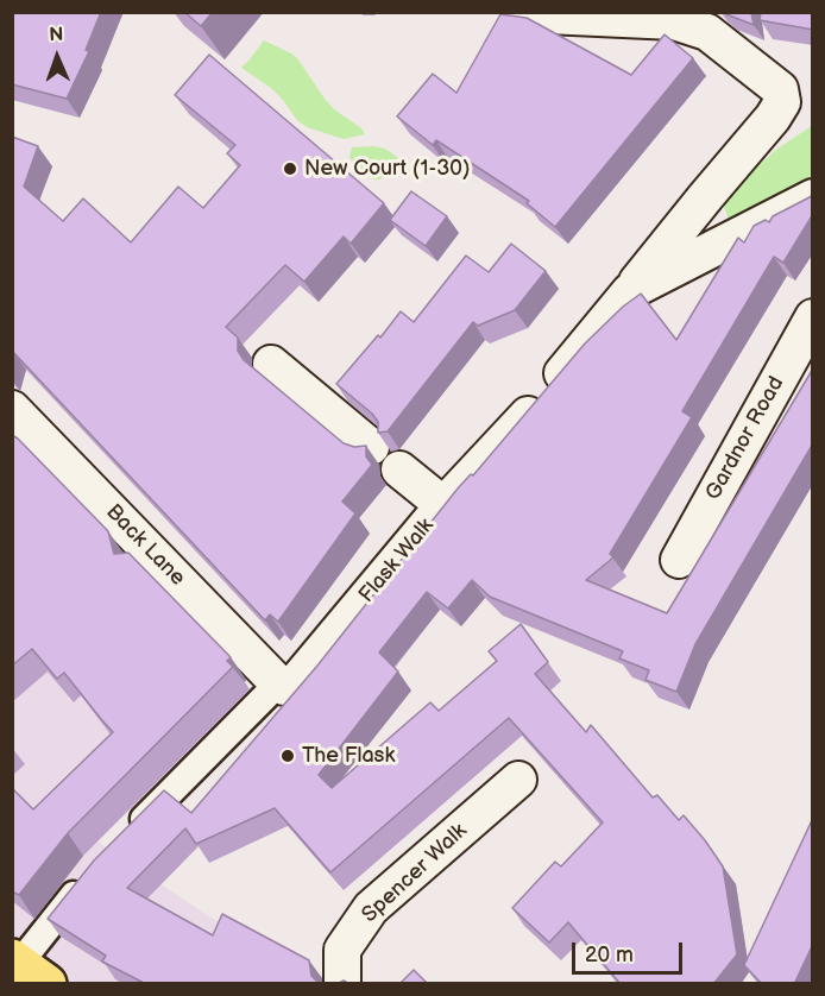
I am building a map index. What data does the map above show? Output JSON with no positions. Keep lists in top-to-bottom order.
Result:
{
  "streets": {
    "street": [
      "Gardnor Road",
      "Back Lane",
      "Flask Walk",
      "Spencer Walk"
    ]
  },
  "crossings": [
    ["Back Lane", "Flask Walk"]
  ],
  "places": ["New Court (1-30)", "The Flask"],
  "scale_bar": "20 m",
  "north": "top"
}
